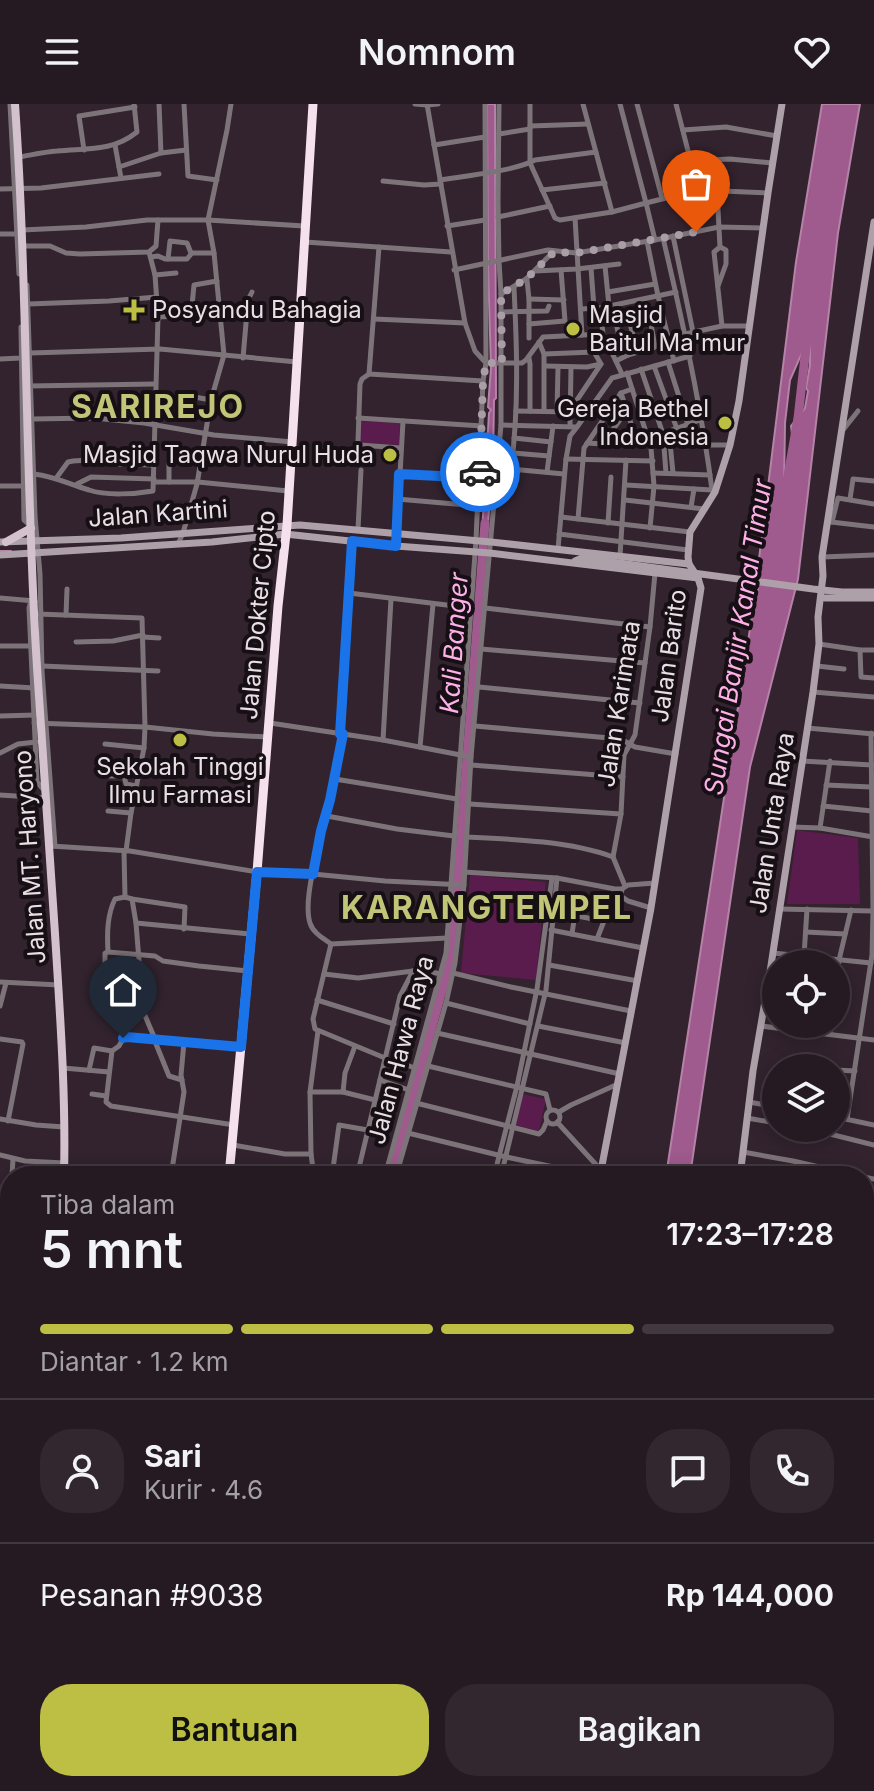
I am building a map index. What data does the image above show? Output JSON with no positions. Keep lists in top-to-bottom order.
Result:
{
  "streets": {
    "highway": ["Jalan Dokter Cipto"],
    "main road": ["Jalan MT. Haryono"],
    "street": [
      "Jalan Kartini",
      "Jalan Barito",
      "Jalan Karimata",
      "Jalan Unta Raya",
      "Jalan Hawa Raya"
    ]
  },
  "crossings": [
    ["Jalan Kartini", "Jalan Dokter Cipto"],
    ["Jalan Kartini", "Jalan Barito"],
    ["Jalan Kartini", "Jalan Karimata"],
    ["Jalan Kartini", "Jalan MT. Haryono"]
  ],
  "districts": ["SARIREJO", "KARANGTEMPEL"],
  "water": ["Sungai Banjir Kanal Timur", "Kali Banger"],
  "places": {
    "health": ["Posyandu Bahagia"],
    "other": [
      "Masjid Baitul Ma'mur",
      "Gereja Bethel Indonesia",
      "Masjid Taqwa Nurul Huda",
      "Sekolah Tinggi Ilmu Farmasi"
    ]
  },
  "page": {
    "header": "Nomnom",
    "heading": ["5 mnt", "Tiba dalam", "17:23–17:28"],
    "panel": [
      "Sari",
      "Kurir · 4.6",
      "Pesanan #9038",
      "Rp 144,000"
    ],
    "bar": "Diantar · 1.2 km",
    "buttons": ["Bantuan", "Bagikan"]
  }
}
